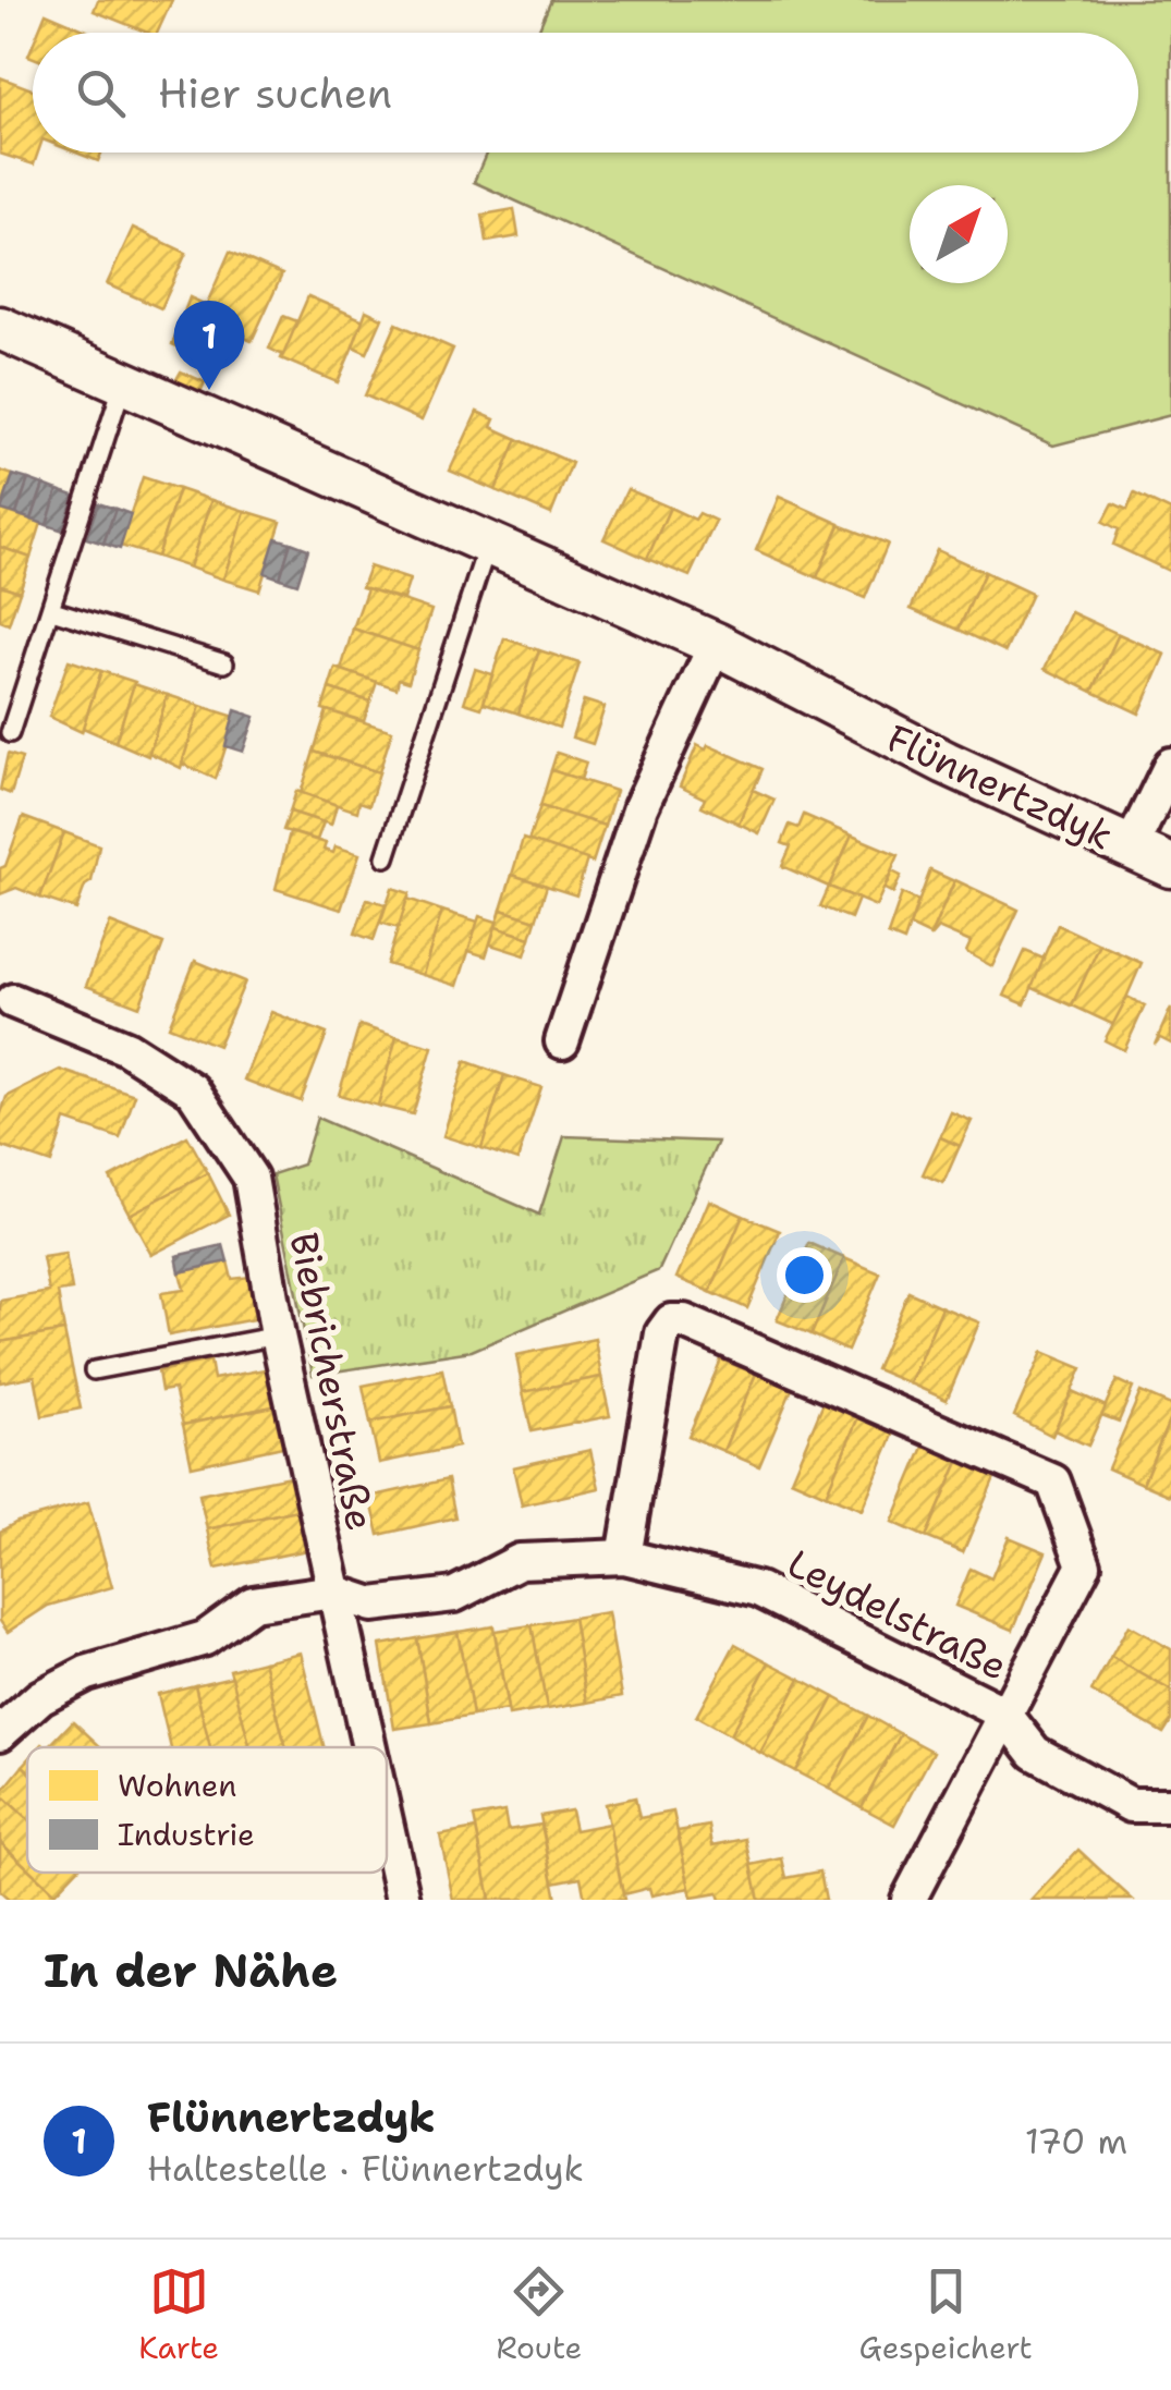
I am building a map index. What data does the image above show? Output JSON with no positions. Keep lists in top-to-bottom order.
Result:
{
  "streets": {
    "street": ["Flünnertzdyk", "Biebricherstraße", "Leydelstraße"]
  },
  "crossings": [
    ["Biebricherstraße", "Leydelstraße"]
  ],
  "legend": ["Wohnen", "Industrie"],
  "north": "top right",
  "page": {
    "search": "Hier suchen",
    "pins": "1",
    "heading": "In der Nähe",
    "list": [
      {
        "mark": "1",
        "name": "Flünnertzdyk",
        "note": "Haltestelle · Flünnertzdyk",
        "value": "170 m"
      }
    ],
    "nav": ["Karte", "Route", "Gespeichert"]
  }
}
